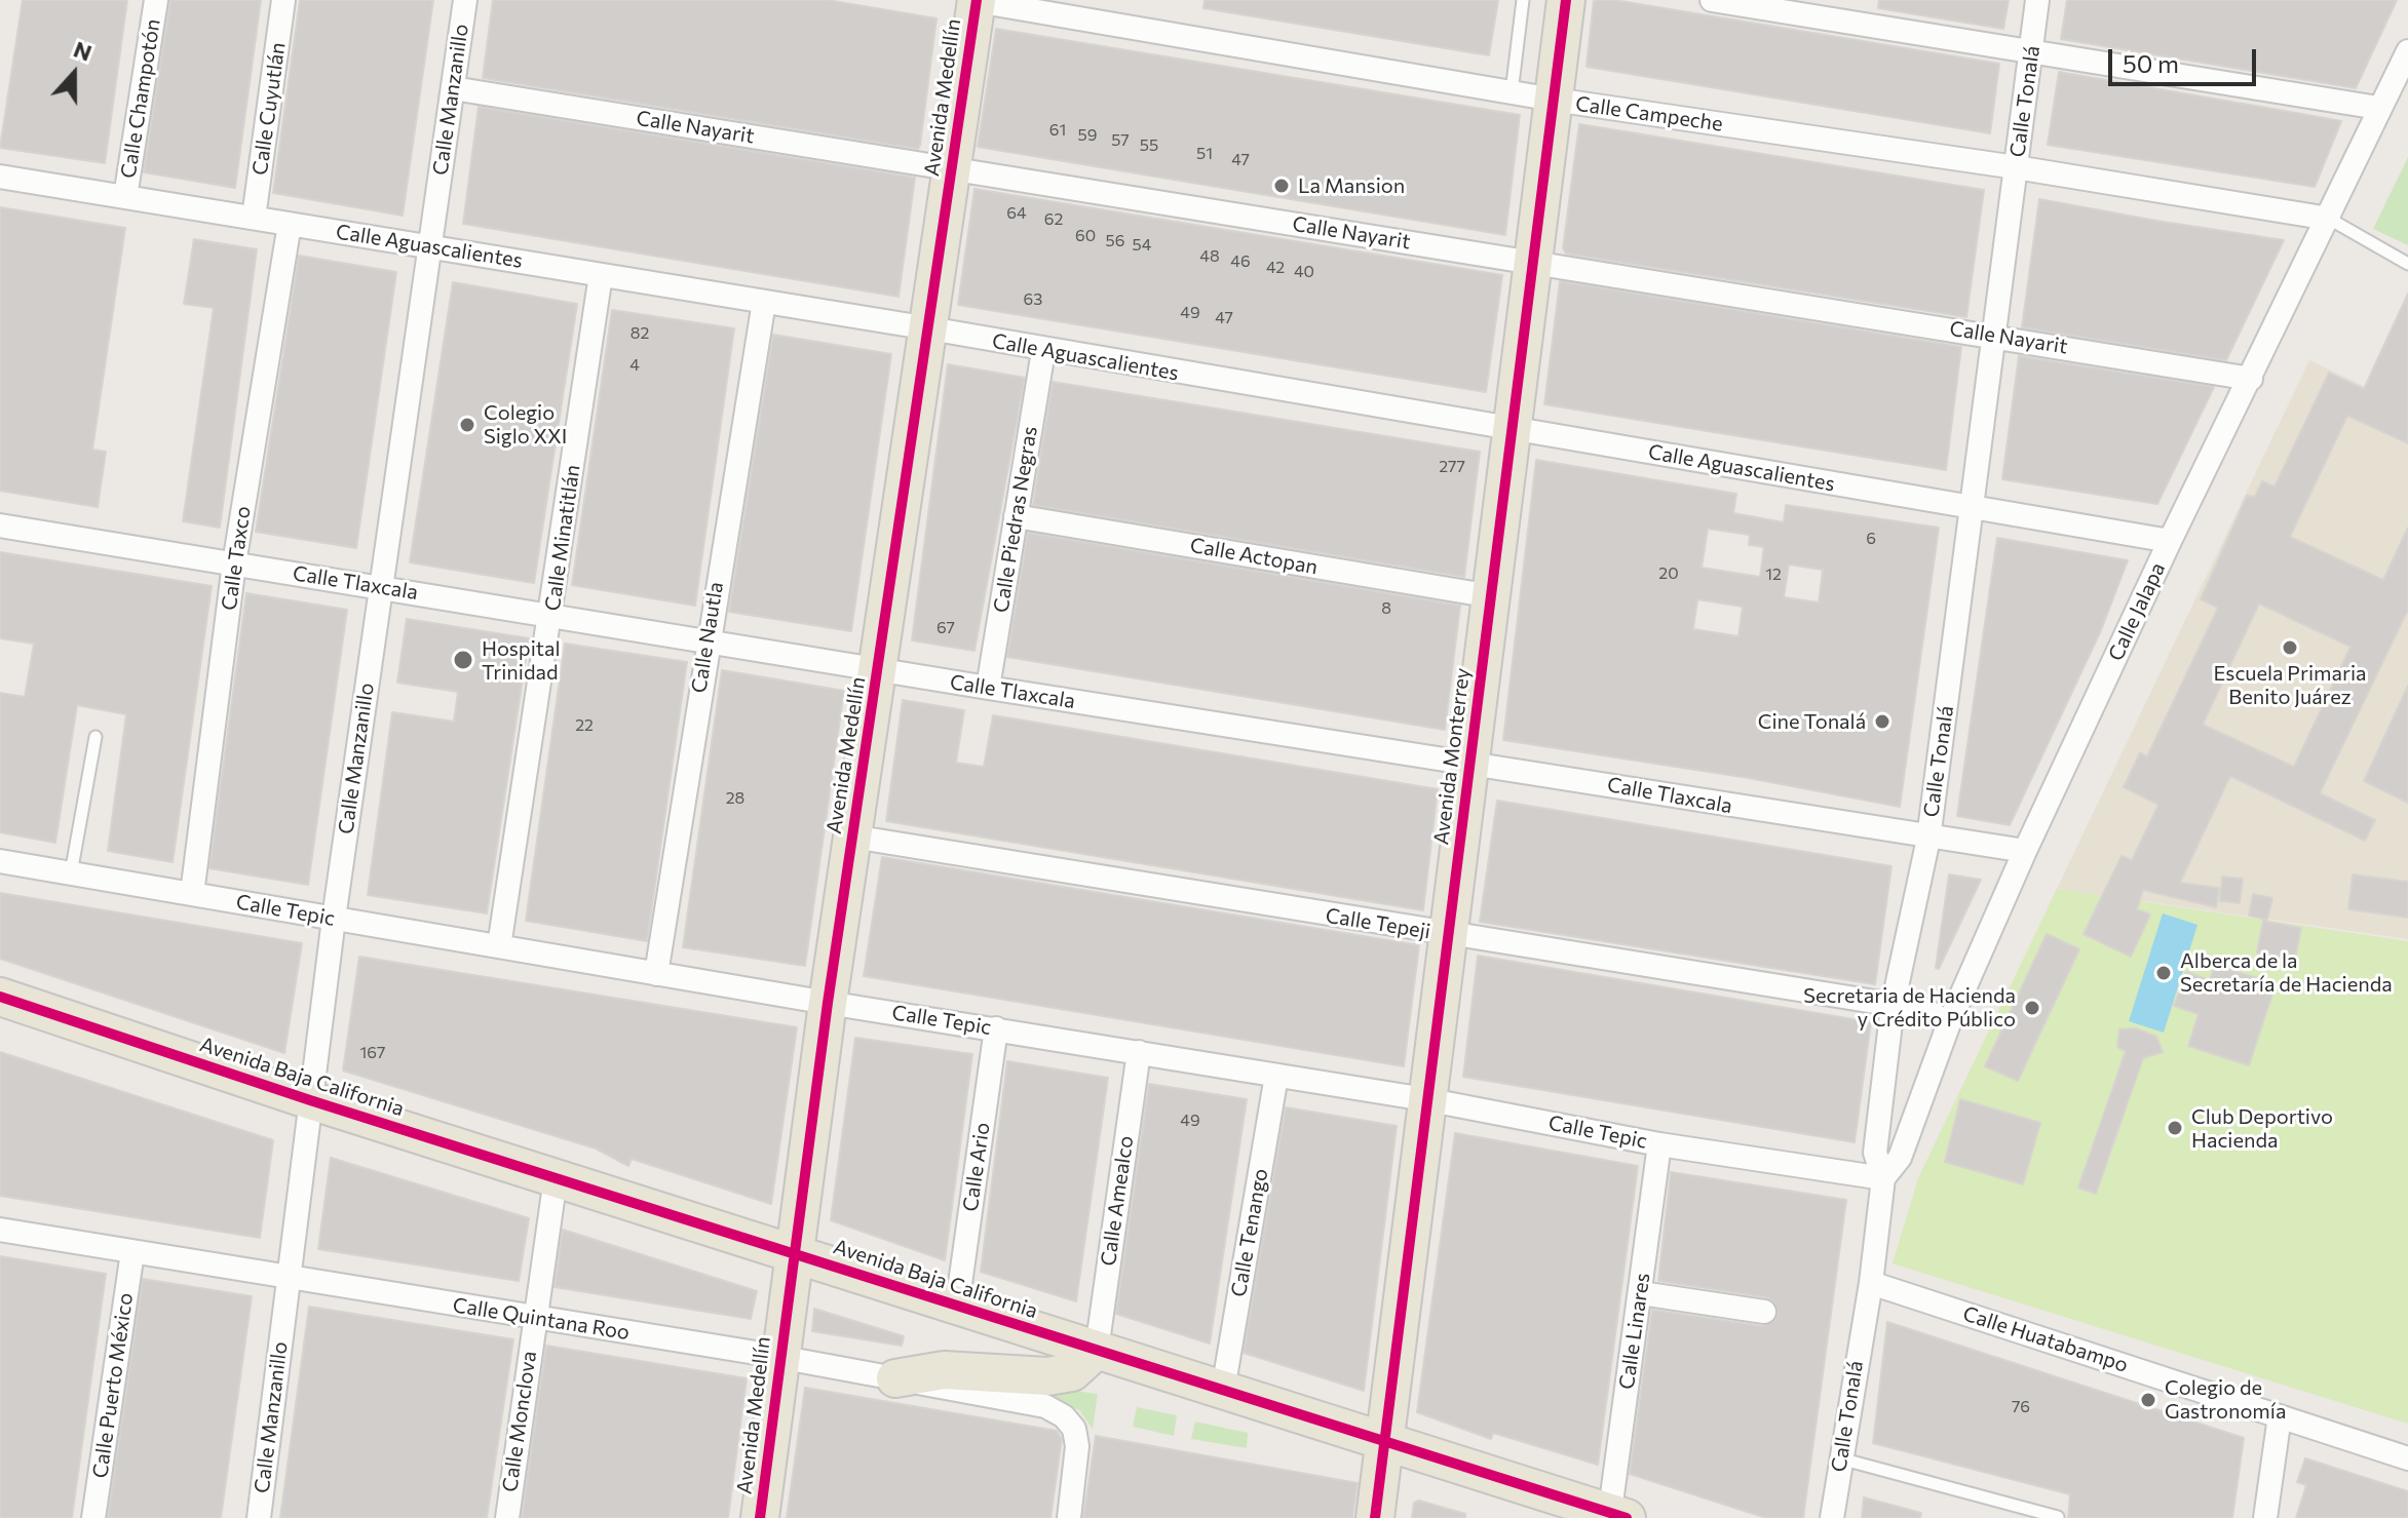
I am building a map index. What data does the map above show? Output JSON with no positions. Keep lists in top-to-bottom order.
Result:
{
  "streets": {
    "main road": ["Avenida Medellín", "Avenida Monterrey", "Avenida Baja California"],
    "street": [
      "Calle Champotón",
      "Calle Manzanillo",
      "Calle Tonalá",
      "Calle Cuyutlán",
      "Calle Campeche",
      "Calle Nayarit",
      "Calle Aguascalientes",
      "Calle Piedras Negras",
      "Calle Minatitlán",
      "Calle Actopan",
      "Calle Taxco",
      "Calle Tlaxcala",
      "Calle Jalapa",
      "Calle Nautla",
      "Calle Tepic",
      "Calle Tepeji",
      "Calle Ario",
      "Calle Amealco",
      "Calle Tenango",
      "Calle Quintana Roo",
      "Calle Linares",
      "Calle Huatabampo",
      "Calle Puerto México",
      "Calle Monclova"
    ]
  },
  "crossings": [
    ["Avenida Medellín", "Calle Campeche"],
    ["Avenida Medellín", "Calle Nayarit"],
    ["Avenida Medellín", "Calle Aguascalientes"],
    ["Avenida Medellín", "Calle Tlaxcala"],
    ["Avenida Medellín", "Calle Tepic"],
    ["Avenida Medellín", "Calle Tepeji"],
    ["Avenida Medellín", "Avenida Baja California"],
    ["Avenida Medellín", "Calle Quintana Roo"],
    ["Calle Champotón", "Calle Aguascalientes"],
    ["Calle Manzanillo", "Calle Nayarit"],
    ["Calle Manzanillo", "Calle Aguascalientes"],
    ["Calle Manzanillo", "Calle Tlaxcala"],
    ["Calle Manzanillo", "Calle Tepic"],
    ["Calle Manzanillo", "Avenida Baja California"],
    ["Calle Manzanillo", "Calle Quintana Roo"],
    ["Calle Tonalá", "Calle Campeche"],
    ["Calle Tonalá", "Calle Nayarit"],
    ["Calle Tonalá", "Calle Aguascalientes"],
    ["Calle Tonalá", "Calle Tlaxcala"],
    ["Calle Tonalá", "Calle Jalapa"],
    ["Calle Tonalá", "Calle Tepic"],
    ["Calle Tonalá", "Calle Tepeji"],
    ["Calle Tonalá", "Calle Huatabampo"],
    ["Calle Cuyutlán", "Calle Aguascalientes"],
    ["Calle Campeche", "Calle Jalapa"],
    ["Calle Campeche", "Avenida Monterrey"],
    ["Calle Nayarit", "Calle Jalapa"],
    ["Calle Nayarit", "Avenida Monterrey"],
    ["Calle Aguascalientes", "Calle Piedras Negras"],
    ["Calle Aguascalientes", "Calle Minatitlán"],
    ["Calle Aguascalientes", "Calle Taxco"],
    ["Calle Aguascalientes", "Calle Jalapa"],
    ["Calle Aguascalientes", "Calle Nautla"],
    ["Calle Aguascalientes", "Avenida Monterrey"],
    ["Calle Piedras Negras", "Calle Actopan"],
    ["Calle Piedras Negras", "Calle Tlaxcala"],
    ["Calle Minatitlán", "Calle Tlaxcala"],
    ["Calle Minatitlán", "Calle Tepic"],
    ["Calle Actopan", "Avenida Monterrey"],
    ["Calle Taxco", "Calle Tlaxcala"],
    ["Calle Taxco", "Calle Tepic"],
    ["Calle Tlaxcala", "Calle Jalapa"],
    ["Calle Tlaxcala", "Calle Nautla"],
    ["Calle Tlaxcala", "Avenida Monterrey"],
    ["Calle Jalapa", "Calle Tepic"],
    ["Calle Jalapa", "Calle Tepeji"],
    ["Calle Nautla", "Calle Tepic"],
    ["Avenida Monterrey", "Calle Tepic"],
    ["Avenida Monterrey", "Calle Tepeji"],
    ["Avenida Monterrey", "Avenida Baja California"],
    ["Calle Tepic", "Calle Ario"],
    ["Calle Tepic", "Calle Amealco"],
    ["Calle Tepic", "Calle Tenango"],
    ["Calle Tepic", "Calle Linares"],
    ["Avenida Baja California", "Calle Ario"],
    ["Avenida Baja California", "Calle Amealco"],
    ["Avenida Baja California", "Calle Tenango"],
    ["Avenida Baja California", "Calle Linares"],
    ["Avenida Baja California", "Calle Monclova"],
    ["Calle Quintana Roo", "Calle Puerto México"],
    ["Calle Quintana Roo", "Calle Monclova"]
  ],
  "places": [
    "La Mansion",
    "Colegio Siglo XXI",
    "Escuela Primaria Benito Juárez",
    "Hospital Trinidad",
    "Cine Tonalá",
    "Alberca de la Secretaría de Hacienda",
    "Secretaria de Hacienda y Crédito Público",
    "Club Deportivo Hacienda",
    "Colegio de Gastronomía"
  ],
  "house_numbers": [
    "61",
    "59",
    "57",
    "55",
    "51",
    "47",
    "64",
    "62",
    "60",
    "56",
    "54",
    "48",
    "46",
    "42",
    "40",
    "63",
    "49",
    "47",
    "82",
    "4",
    "277",
    "6",
    "20",
    "12",
    "8",
    "67",
    "22",
    "28",
    "167",
    "49",
    "76"
  ],
  "scale_bar": "50 m",
  "north": "top"
}
